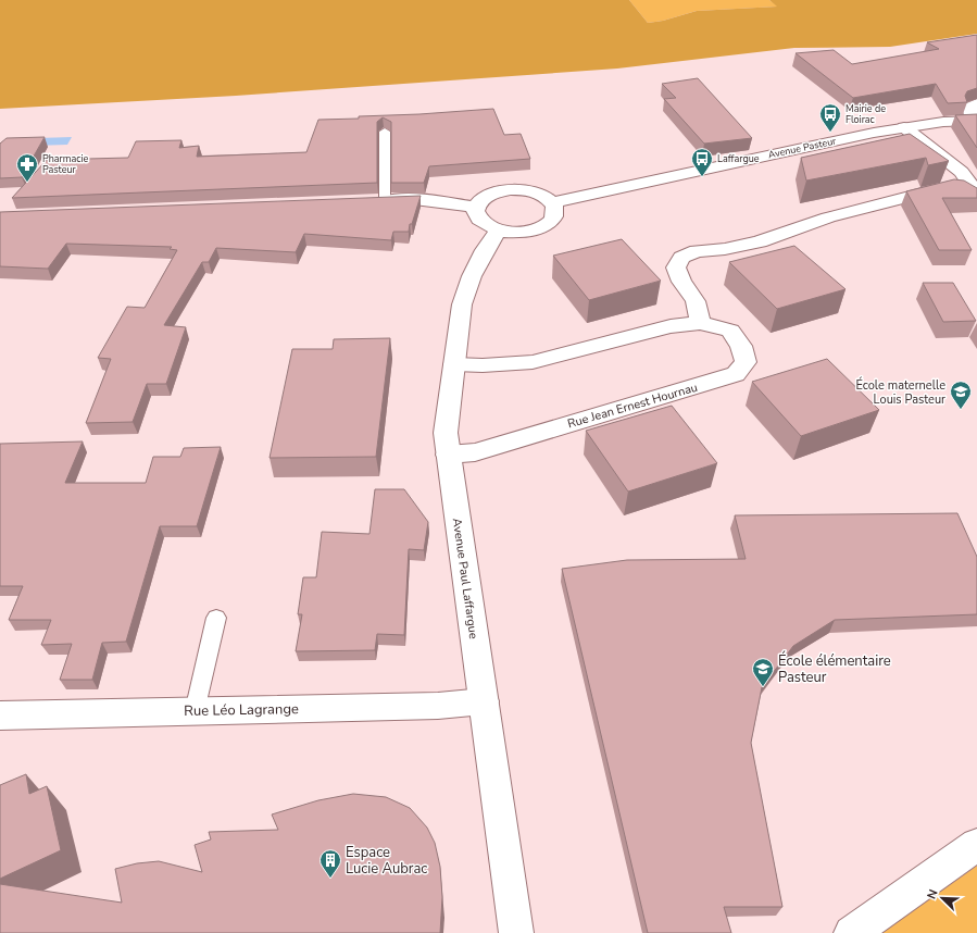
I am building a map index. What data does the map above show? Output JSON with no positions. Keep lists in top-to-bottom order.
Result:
{
  "streets": {
    "street": [
      "Avenue Pasteur",
      "Rue Jean Ernest Hournau",
      "Avenue Paul Laffargue",
      "Rue Léo Lagrange"
    ]
  },
  "crossings": [
    ["Rue Jean Ernest Hournau", "Avenue Paul Laffargue"],
    ["Avenue Paul Laffargue", "Rue Léo Lagrange"]
  ],
  "places": {
    "bus stop": ["Mairie de Floirac", "Laffargue"],
    "pharmacy": ["Pharmacie Pasteur"],
    "school or university": ["École maternelle Louis Pasteur", "École élémentaire Pasteur"],
    "building": ["Espace Lucie Aubrac"]
  },
  "north": "top left"
}
